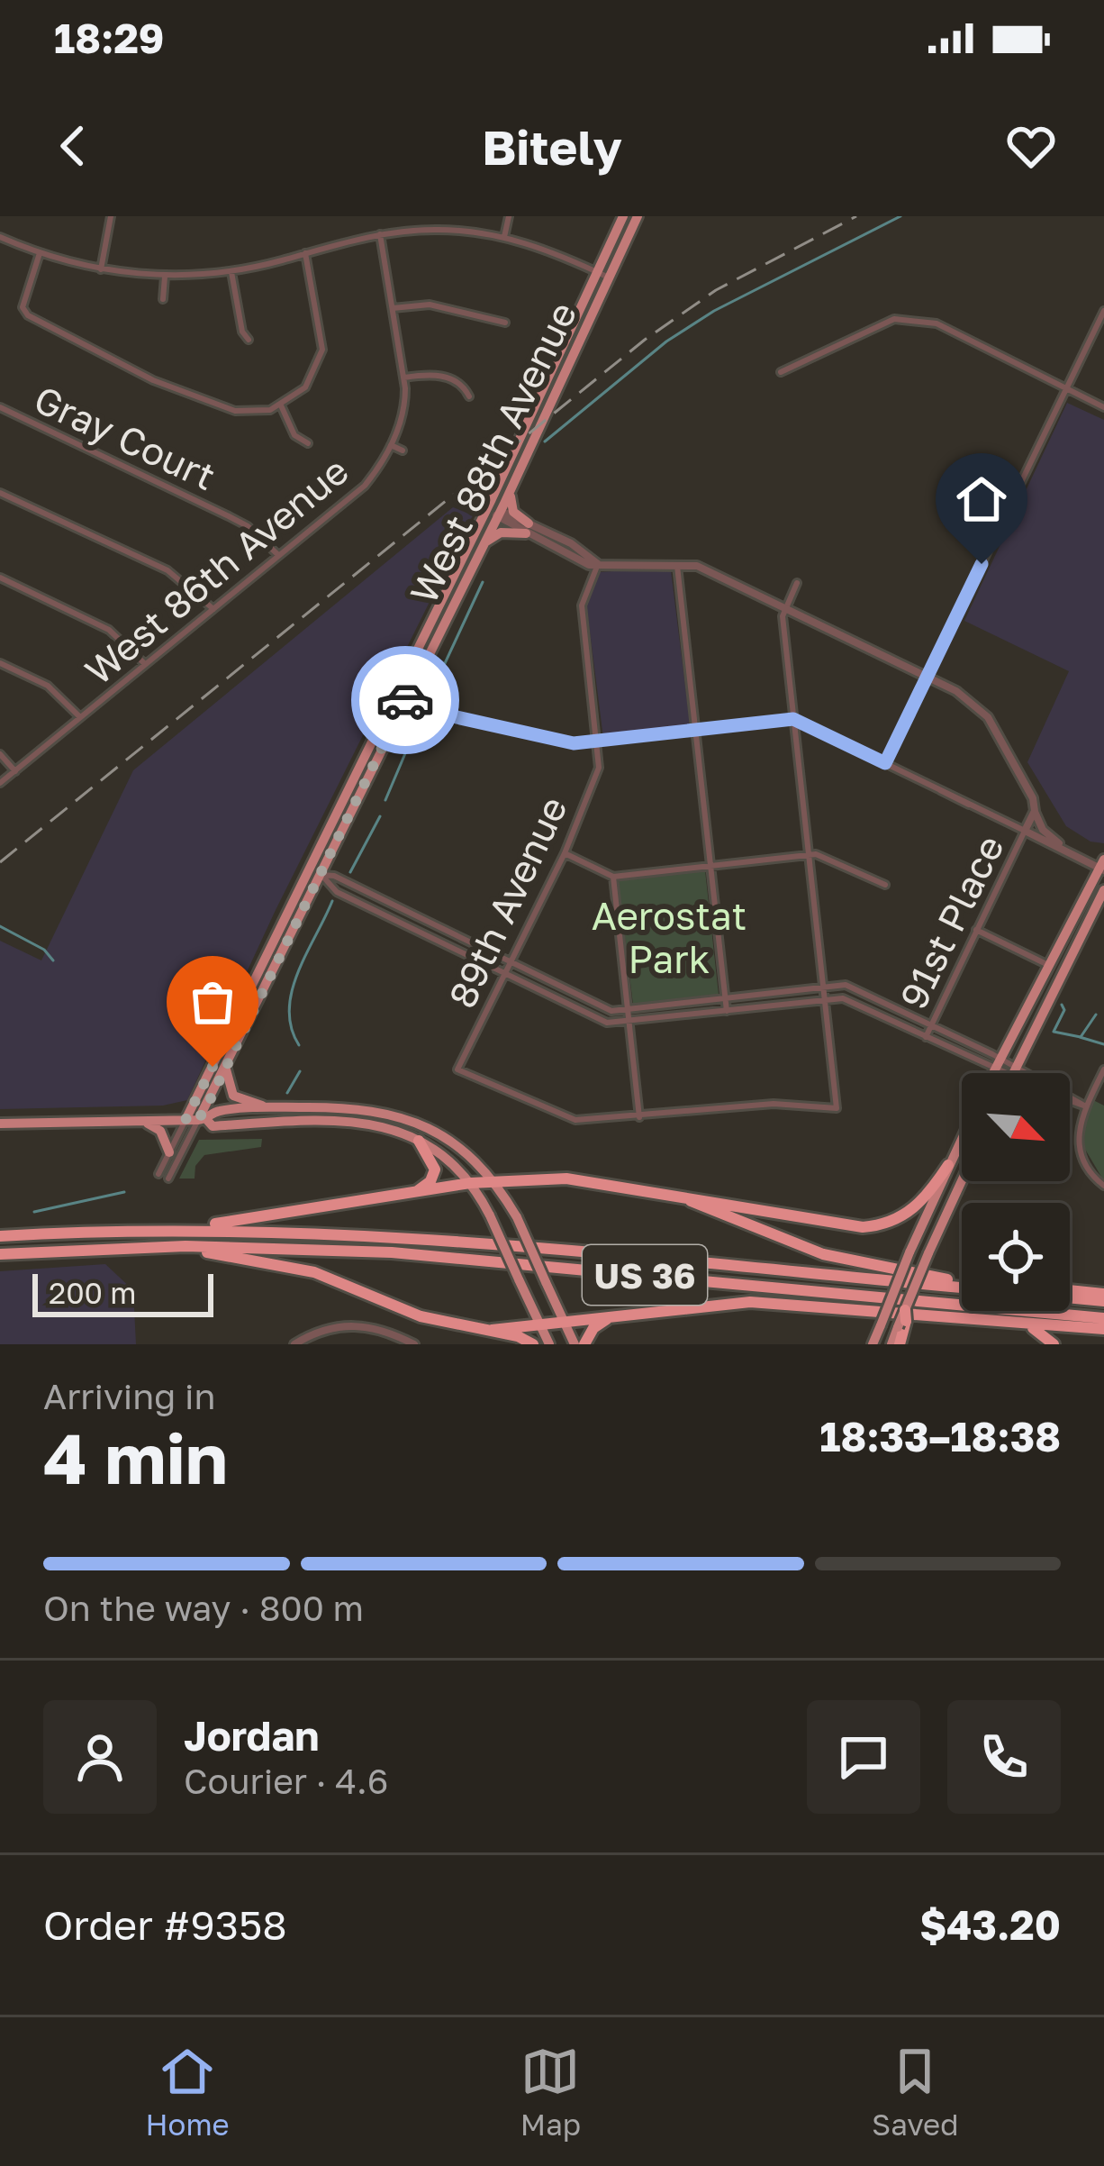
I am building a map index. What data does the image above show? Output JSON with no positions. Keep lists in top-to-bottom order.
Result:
{
  "streets": {
    "highway": ["US 36"],
    "main road": ["West 88th Avenue"],
    "street": [
      "Gray Court",
      "West 86th Avenue",
      "89th Avenue",
      "91st Place"
    ]
  },
  "crossings": [
    ["Gray Court", "West 86th Avenue"]
  ],
  "parks": ["Aerostat Park"],
  "scale_bar": "200 m",
  "north": "bottom right",
  "page": {
    "status": "18:29",
    "header": "Bitely",
    "scale": "200 m",
    "heading": ["4 min", "Arriving in", "18:33–18:38"],
    "panel": [
      "Jordan",
      "Courier · 4.6",
      "Order #9358",
      "$43.20"
    ],
    "bar": "On the way · 800 m",
    "tabs": ["Home", "Map", "Saved"]
  }
}
